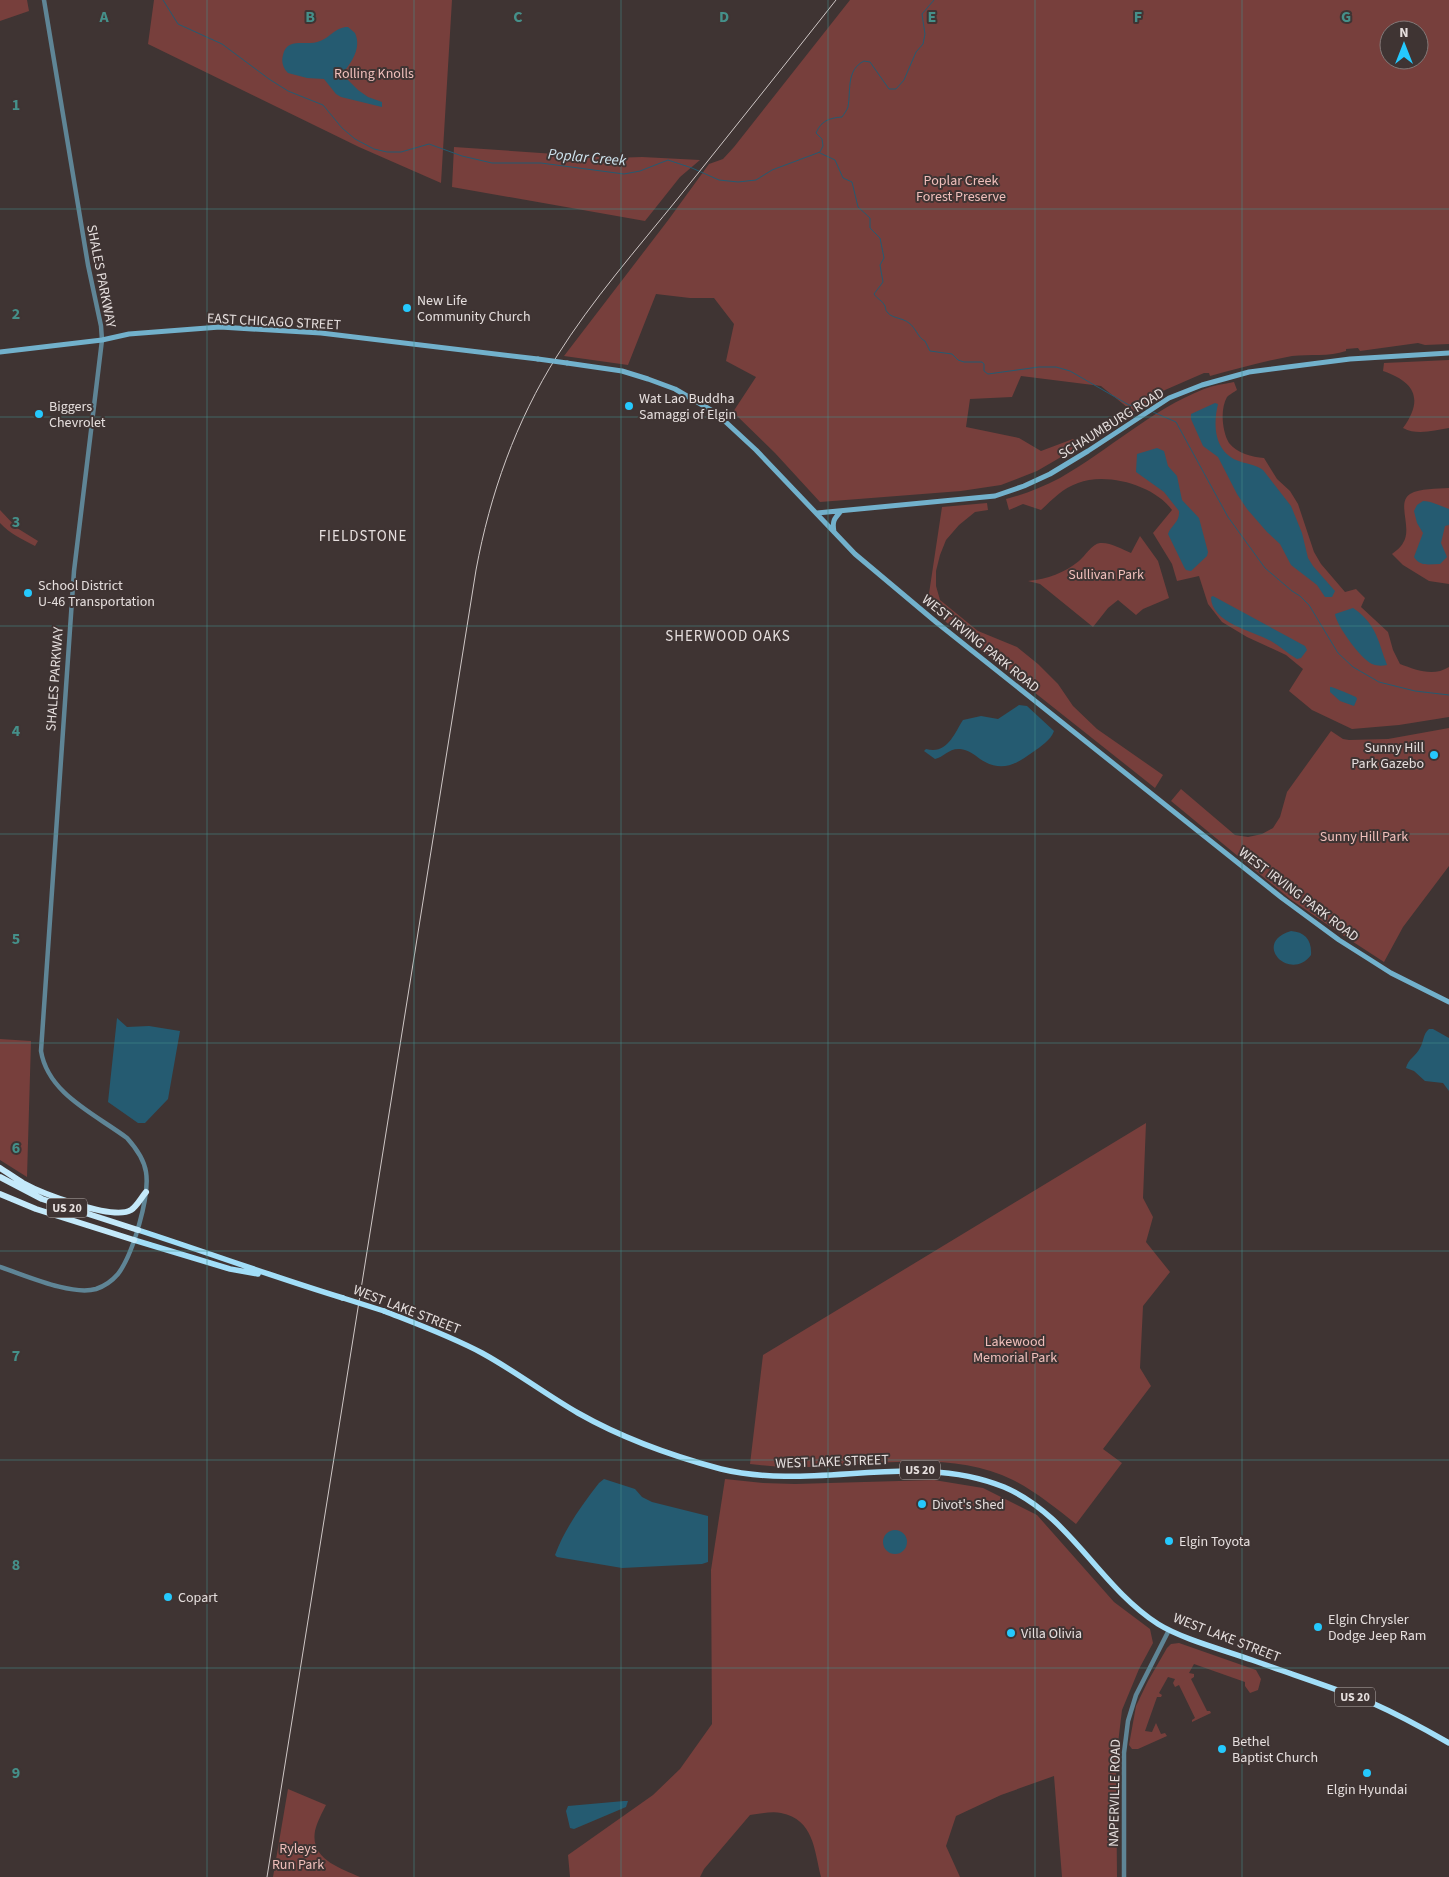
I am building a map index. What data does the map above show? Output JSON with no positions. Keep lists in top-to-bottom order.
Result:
{
  "streets": {
    "highway": ["US 20", "WEST LAKE STREET"],
    "main road": ["EAST CHICAGO STREET", "SCHAUMBURG ROAD", "WEST IRVING PARK ROAD"],
    "street": ["SHALES PARKWAY", "NAPERVILLE ROAD"]
  },
  "crossings": [
    ["SHALES PARKWAY", "EAST CHICAGO STREET"],
    ["SHALES PARKWAY", "US 20"],
    ["SHALES PARKWAY", "WEST LAKE STREET"],
    ["EAST CHICAGO STREET", "WEST IRVING PARK ROAD"],
    ["SCHAUMBURG ROAD", "WEST IRVING PARK ROAD"],
    ["US 20", "WEST LAKE STREET"],
    ["WEST LAKE STREET", "NAPERVILLE ROAD"]
  ],
  "districts": ["FIELDSTONE", "SHERWOOD OAKS"],
  "water": ["Poplar Creek"],
  "parks": [
    "Rolling Knolls",
    "Poplar Creek Forest Preserve",
    "Sullivan Park",
    "Sunny Hill Park",
    "Lakewood Memorial Park",
    "Ryleys Run Park"
  ],
  "places": [
    "New Life Community Church",
    "Wat Lao Buddha Samaggi of Elgin",
    "Biggers Chevrolet",
    "School District U-46 Transportation",
    "Sunny Hill Park Gazebo",
    "Divot's Shed",
    "Elgin Toyota",
    "Copart",
    "Elgin Chrysler Dodge Jeep Ram",
    "Villa Olivia",
    "Bethel Baptist Church",
    "Elgin Hyundai"
  ],
  "north": "top",
  "grid": {
    "columns": [
      "A",
      "B",
      "C",
      "D",
      "E",
      "F",
      "G"
    ],
    "rows": [
      "1",
      "2",
      "3",
      "4",
      "5",
      "6",
      "7",
      "8",
      "9"
    ]
  }
}
